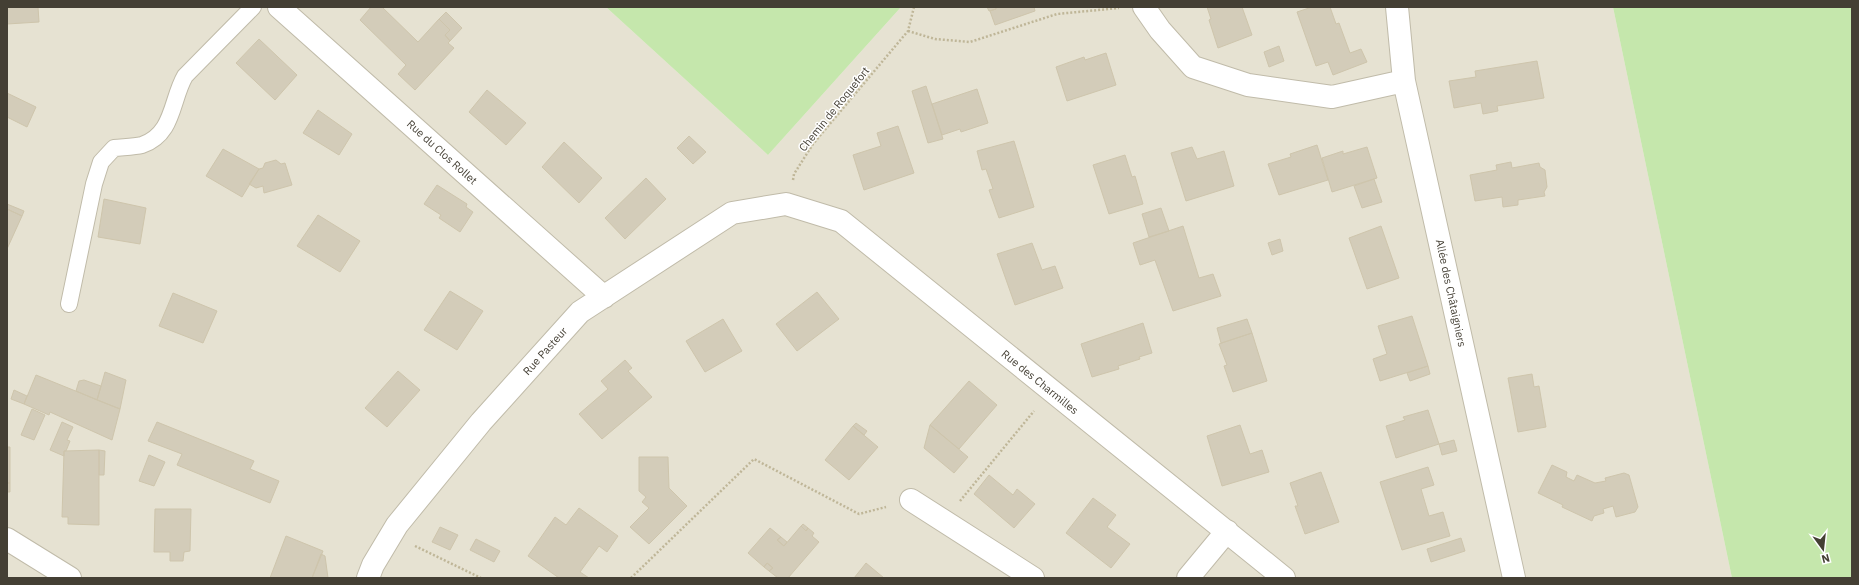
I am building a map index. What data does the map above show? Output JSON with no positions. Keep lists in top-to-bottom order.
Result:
{
  "streets": {
    "street": [
      "Rue du Clos Rollet",
      "Allée des Châtaigniers",
      "Rue Pasteur",
      "Rue des Charmilles"
    ],
    "path": ["Chemin de Roquefort"]
  },
  "crossings": [
    ["Chemin de Roquefort", "Rue Pasteur"],
    ["Chemin de Roquefort", "Rue des Charmilles"],
    ["Rue du Clos Rollet", "Rue Pasteur"],
    ["Rue Pasteur", "Rue des Charmilles"]
  ],
  "north": "bottom"
}
